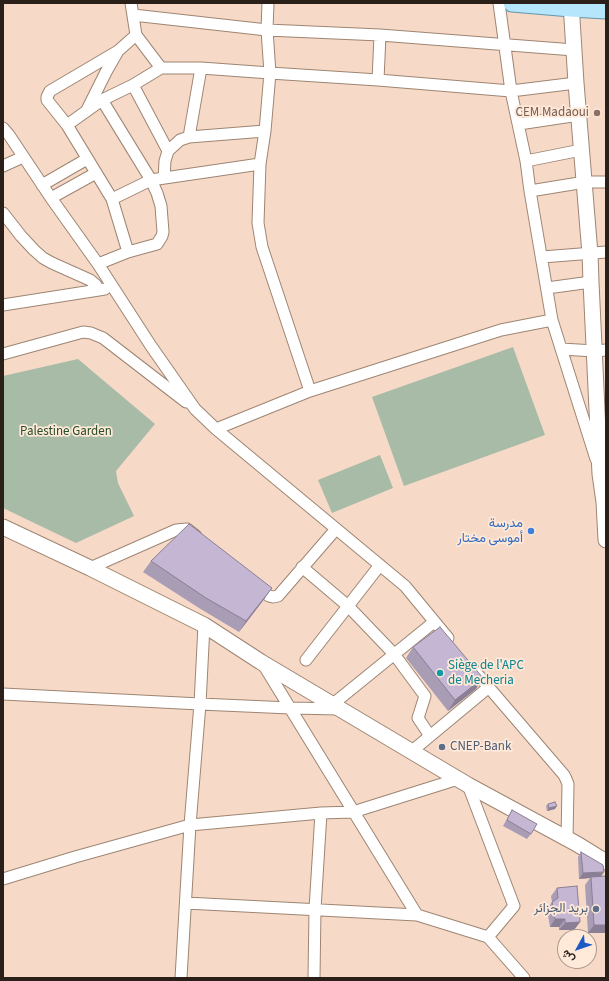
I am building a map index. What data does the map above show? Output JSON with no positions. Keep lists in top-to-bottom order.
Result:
{
  "parks": ["Palestine Garden"],
  "places": [
    "CEM Madaoui",
    "مدرسة أموسى مختار",
    "Siège de l'APC de Mecheria",
    "CNEP-Bank",
    "بريد الجزائر"
  ],
  "north": "bottom left"
}
